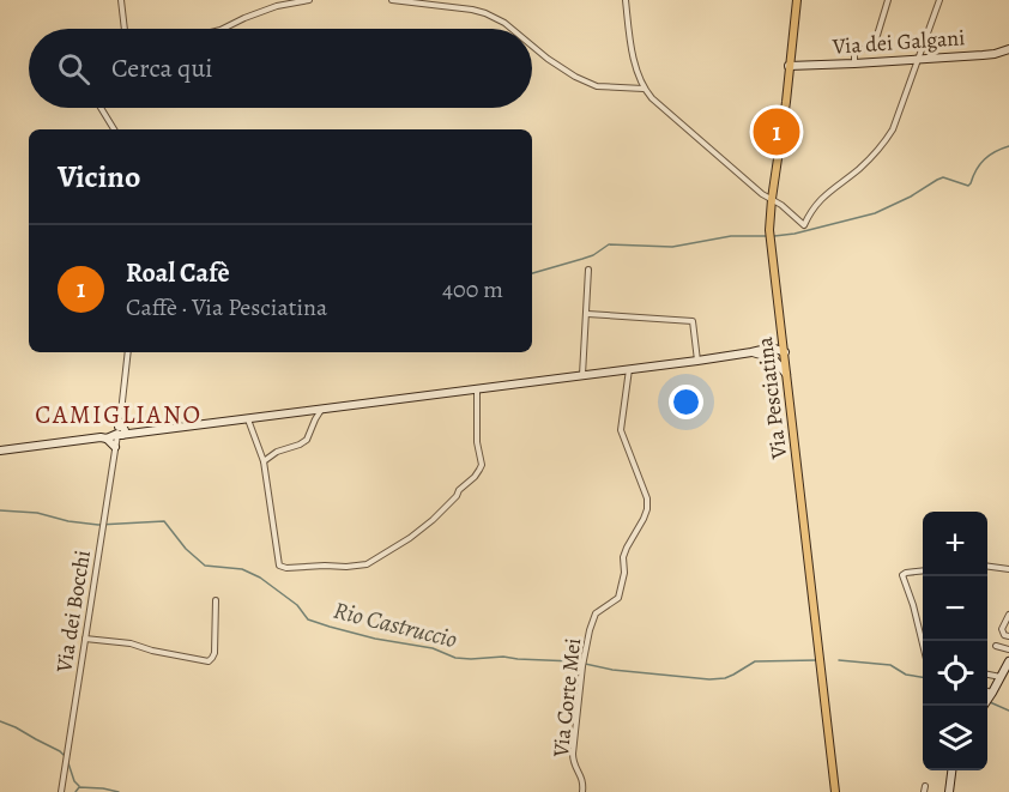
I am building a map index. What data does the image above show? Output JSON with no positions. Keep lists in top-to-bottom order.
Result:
{
  "streets": {
    "main road": ["Via Pesciatina"],
    "street": ["Via dei Galgani", "Via dei Bocchi", "Via Corte Mei"]
  },
  "crossings": [
    ["Via dei Galgani", "Via Pesciatina"]
  ],
  "districts": ["CAMIGLIANO"],
  "water": ["Rio Castruccio"],
  "page": {
    "search": "Cerca qui",
    "pins": "1",
    "heading": "Vicino",
    "list": [
      {
        "mark": "1",
        "name": "Roal Cafè",
        "note": "Caffè · Via Pesciatina",
        "value": "400 m"
      }
    ],
    "map_buttons": ["+", "−"]
  }
}
